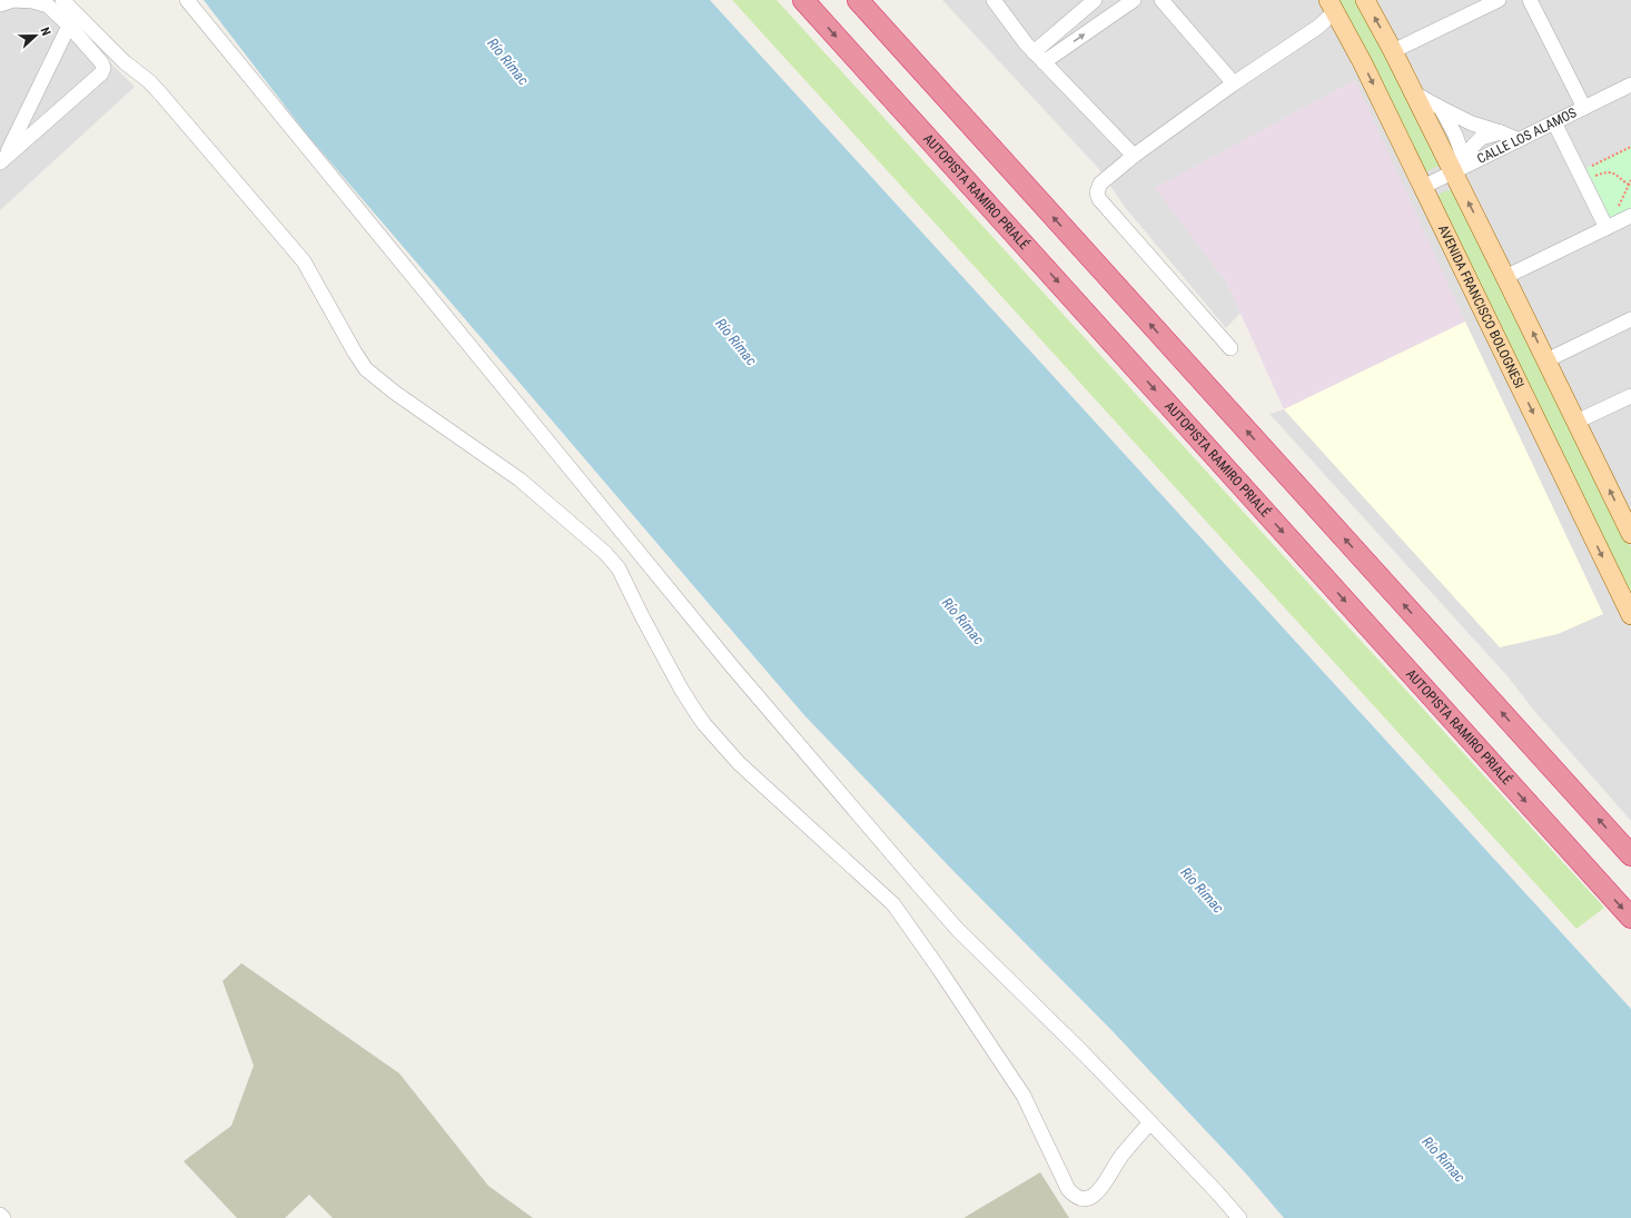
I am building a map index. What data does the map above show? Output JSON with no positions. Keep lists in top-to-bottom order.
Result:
{
  "streets": {
    "highway": ["AUTOPISTA RAMIRO PRIALÉ"],
    "main road": ["AVENIDA FRANCISCO BOLOGNESI"],
    "street": ["CALLE LOS ALAMOS"]
  },
  "crossings": [
    ["CALLE LOS ALAMOS", "AVENIDA FRANCISCO BOLOGNESI"]
  ],
  "water": ["Río Rímac"],
  "north": "right"
}
